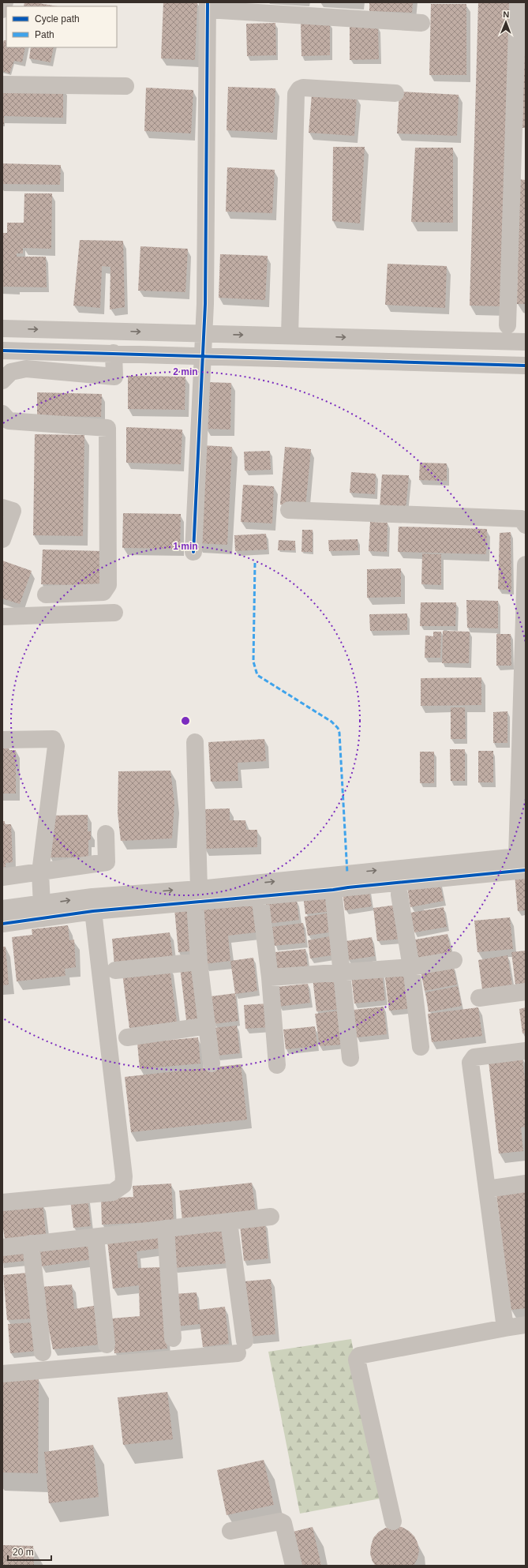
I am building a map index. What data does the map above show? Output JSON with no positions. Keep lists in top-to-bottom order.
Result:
{
  "legend": ["Cycle path", "Path"],
  "scale_bar": "20 m",
  "north": "top",
  "rings": ["2 min", "1 min"]
}
